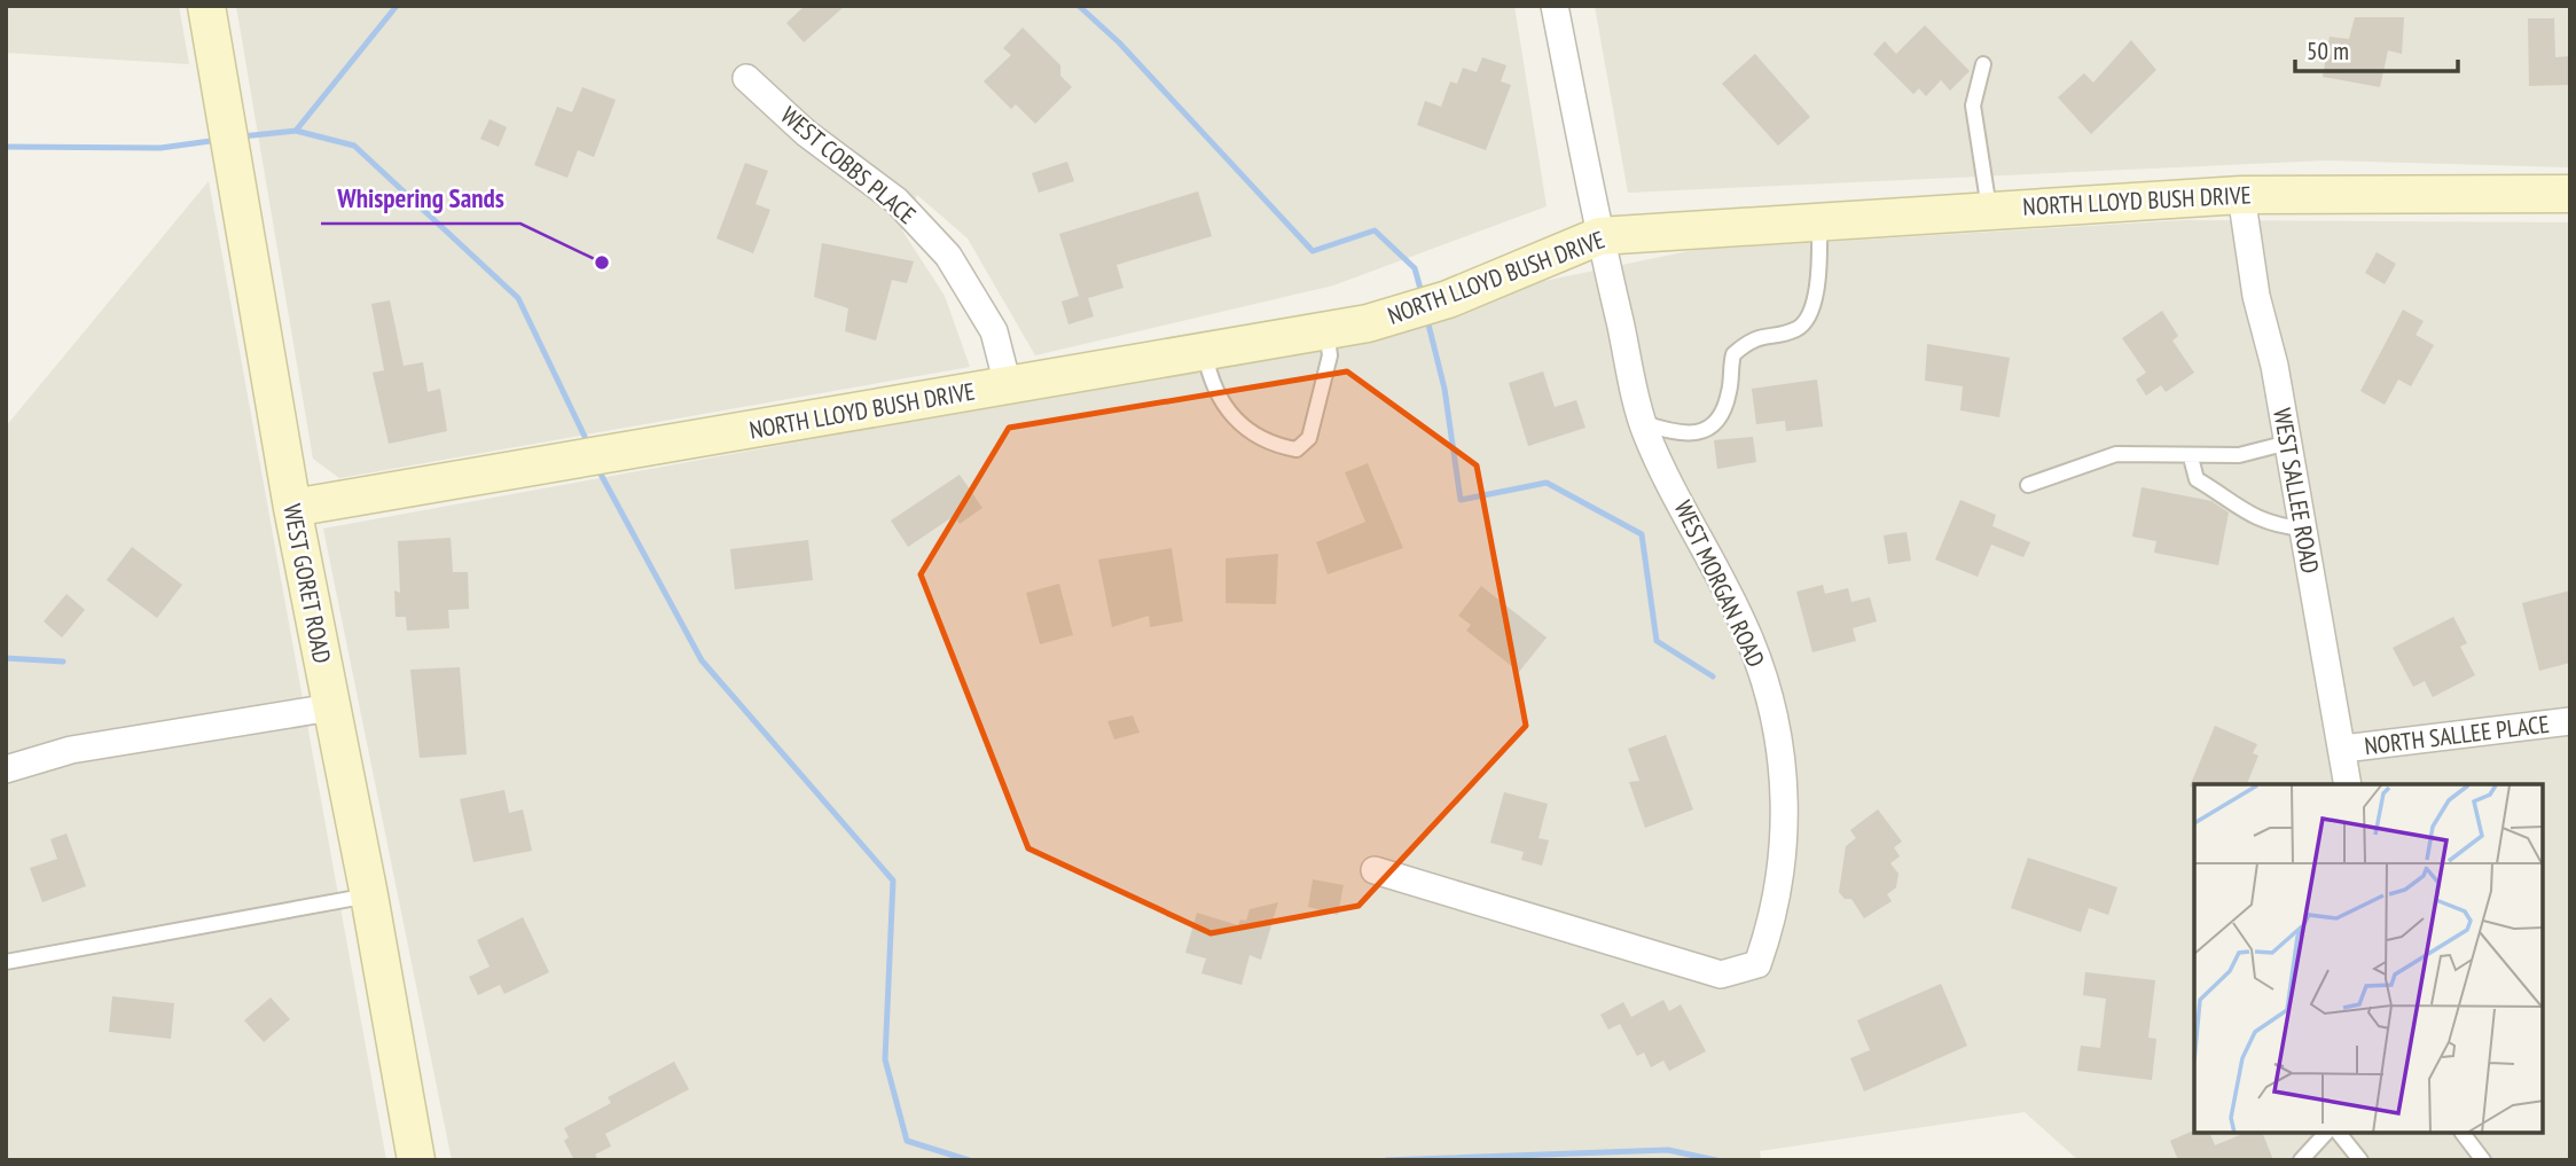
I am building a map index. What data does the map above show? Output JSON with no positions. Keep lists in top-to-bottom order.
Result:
{
  "streets": {
    "street": [
      "WEST COBBS PLACE",
      "NORTH LLOYD BUSH DRIVE",
      "WEST SALLEE ROAD",
      "WEST GORET ROAD",
      "WEST MORGAN ROAD",
      "NORTH SALLEE PLACE"
    ]
  },
  "crossings": [
    ["WEST COBBS PLACE", "NORTH LLOYD BUSH DRIVE"],
    ["NORTH LLOYD BUSH DRIVE", "WEST SALLEE ROAD"],
    ["NORTH LLOYD BUSH DRIVE", "WEST GORET ROAD"],
    ["NORTH LLOYD BUSH DRIVE", "WEST MORGAN ROAD"],
    ["WEST SALLEE ROAD", "NORTH SALLEE PLACE"]
  ],
  "places": ["Whispering Sands"],
  "scale_bar": "50 m"
}
